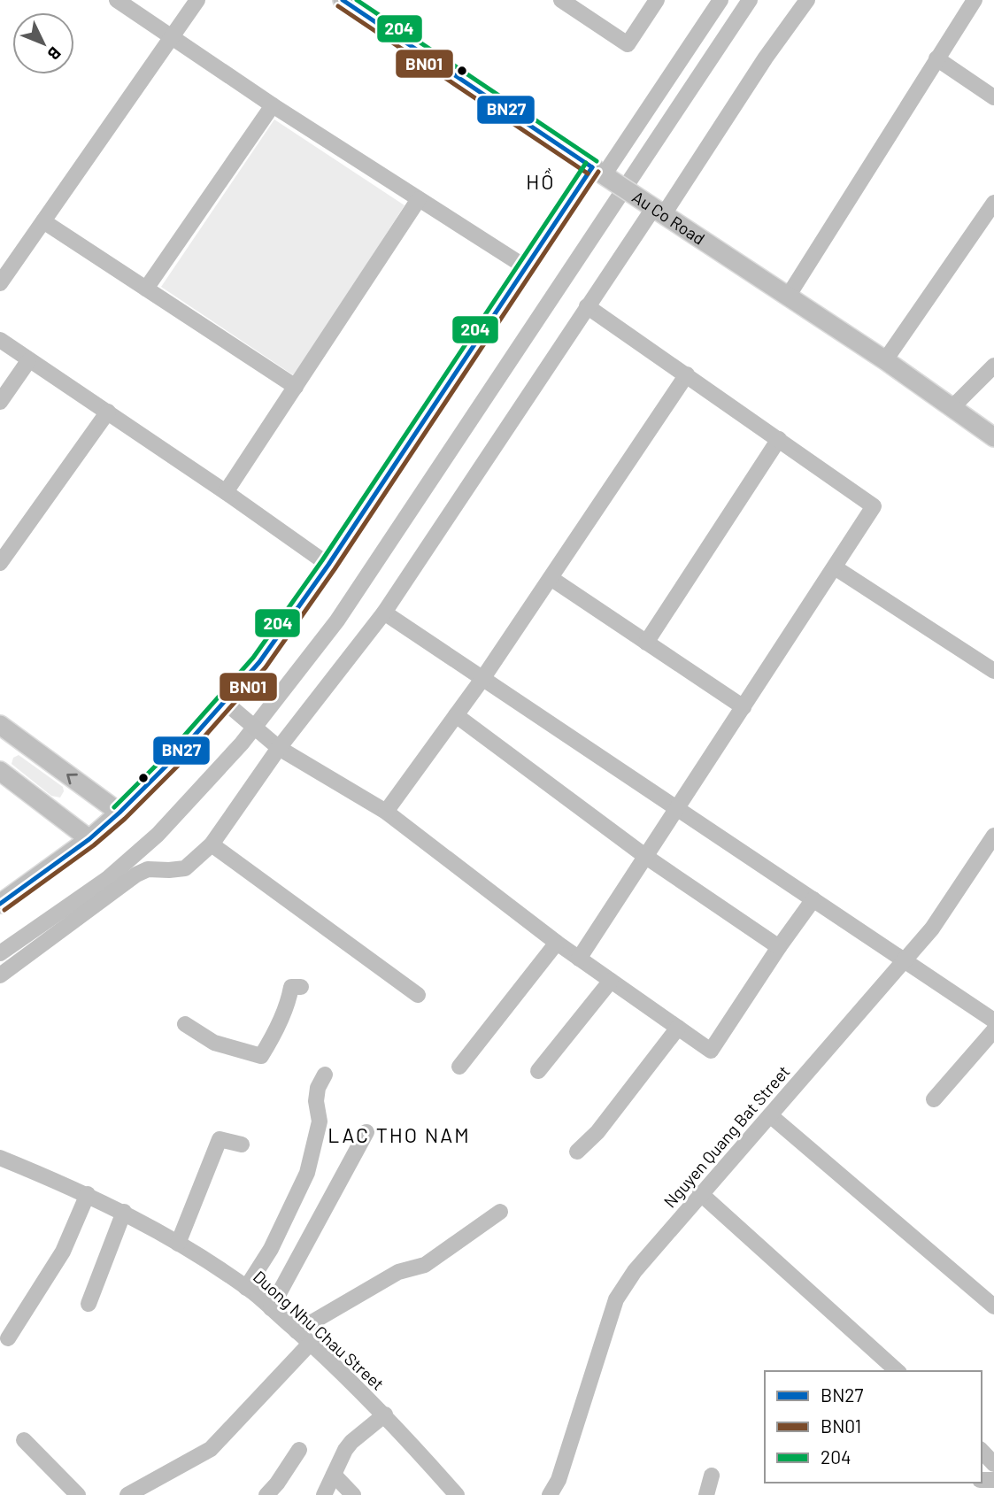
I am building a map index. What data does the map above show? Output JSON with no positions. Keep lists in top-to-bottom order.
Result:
{
  "streets": {
    "main road": ["Au Co Road"],
    "street": ["Nguyen Quang Bat Street", "Duong Nhu Chau Street"]
  },
  "districts": ["HỒ", "LAC THO NAM"],
  "lines": ["transit line BN27", "transit line 204", "transit line BN01"],
  "legend": ["BN27", "BN01", "204"],
  "north": "bottom right"
}
